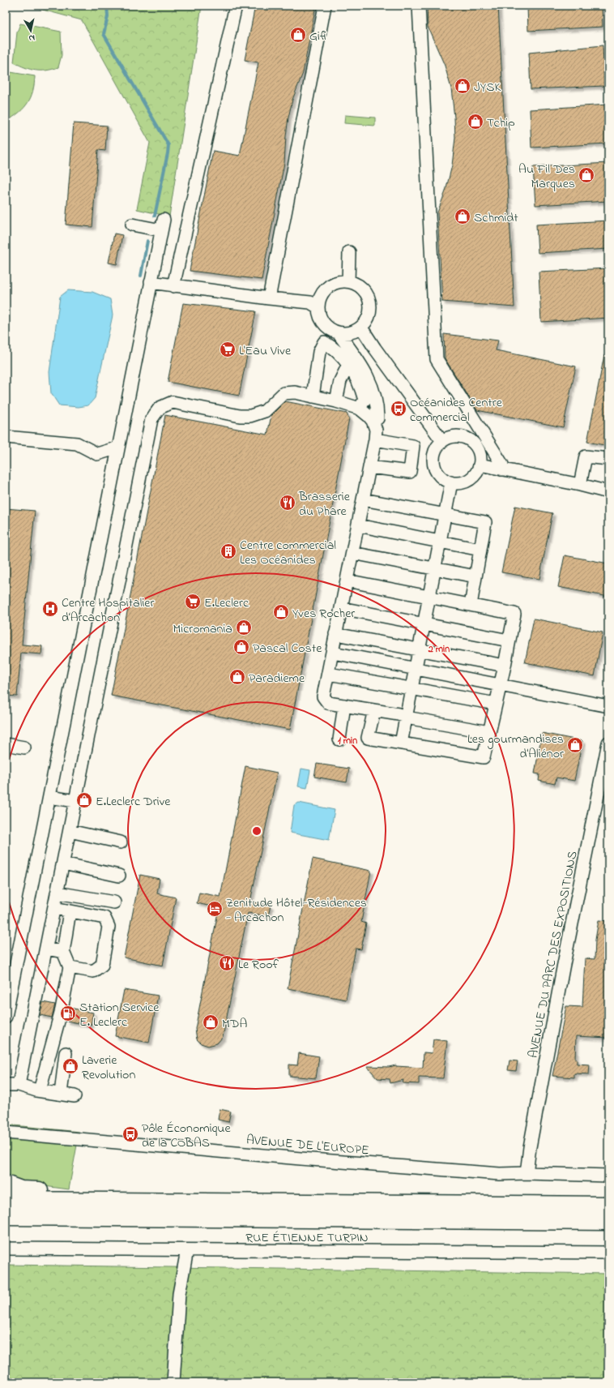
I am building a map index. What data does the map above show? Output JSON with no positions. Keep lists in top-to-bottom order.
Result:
{
  "streets": {
    "street": ["AVENUE DU PARC DES EXPOSITIONS", "AVENUE DE L'EUROPE", "RUE ÉTIENNE TURPIN"]
  },
  "crossings": [
    ["AVENUE DU PARC DES EXPOSITIONS", "AVENUE DE L'EUROPE"]
  ],
  "places": {
    "shop": [
      "Gifi",
      "JYSK",
      "Tchip",
      "Au Fil Des Marques",
      "Schmidt",
      "Yves Rocher",
      "Micromania",
      "Pascal Coste",
      "Paradieme",
      "Les gourmandises d‘Aliénor",
      "E.Leclerc Drive",
      "MDA",
      "Laverie Revolution"
    ],
    "supermarket": ["L'Eau Vive", "E.Leclerc"],
    "bus stop": ["Océanides Centre commercial", "Pôle Économique de la COBAS"],
    "restaurant": ["Brasserie du Phare", "Le Roof"],
    "building": ["Centre commercial Les Océanides"],
    "hospital": ["Centre Hospitalier d‘Arcachon"],
    "hotel": ["Zenitude Hôtel-Résidences - Arcachon"],
    "fuel station": ["Station Service E. Leclerc"]
  },
  "north": "bottom",
  "rings": ["2 min", "1 min"]
}
